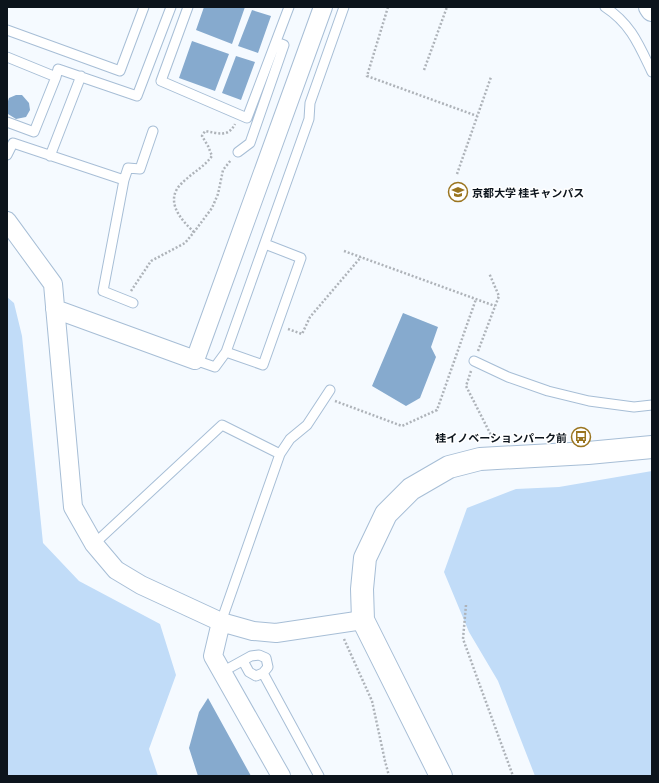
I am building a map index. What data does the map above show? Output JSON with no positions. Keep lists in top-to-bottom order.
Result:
{
  "places": {
    "school or university": ["京都大学 桂キャンパス"],
    "bus stop": ["桂イノベーションパーク前"]
  }
}
